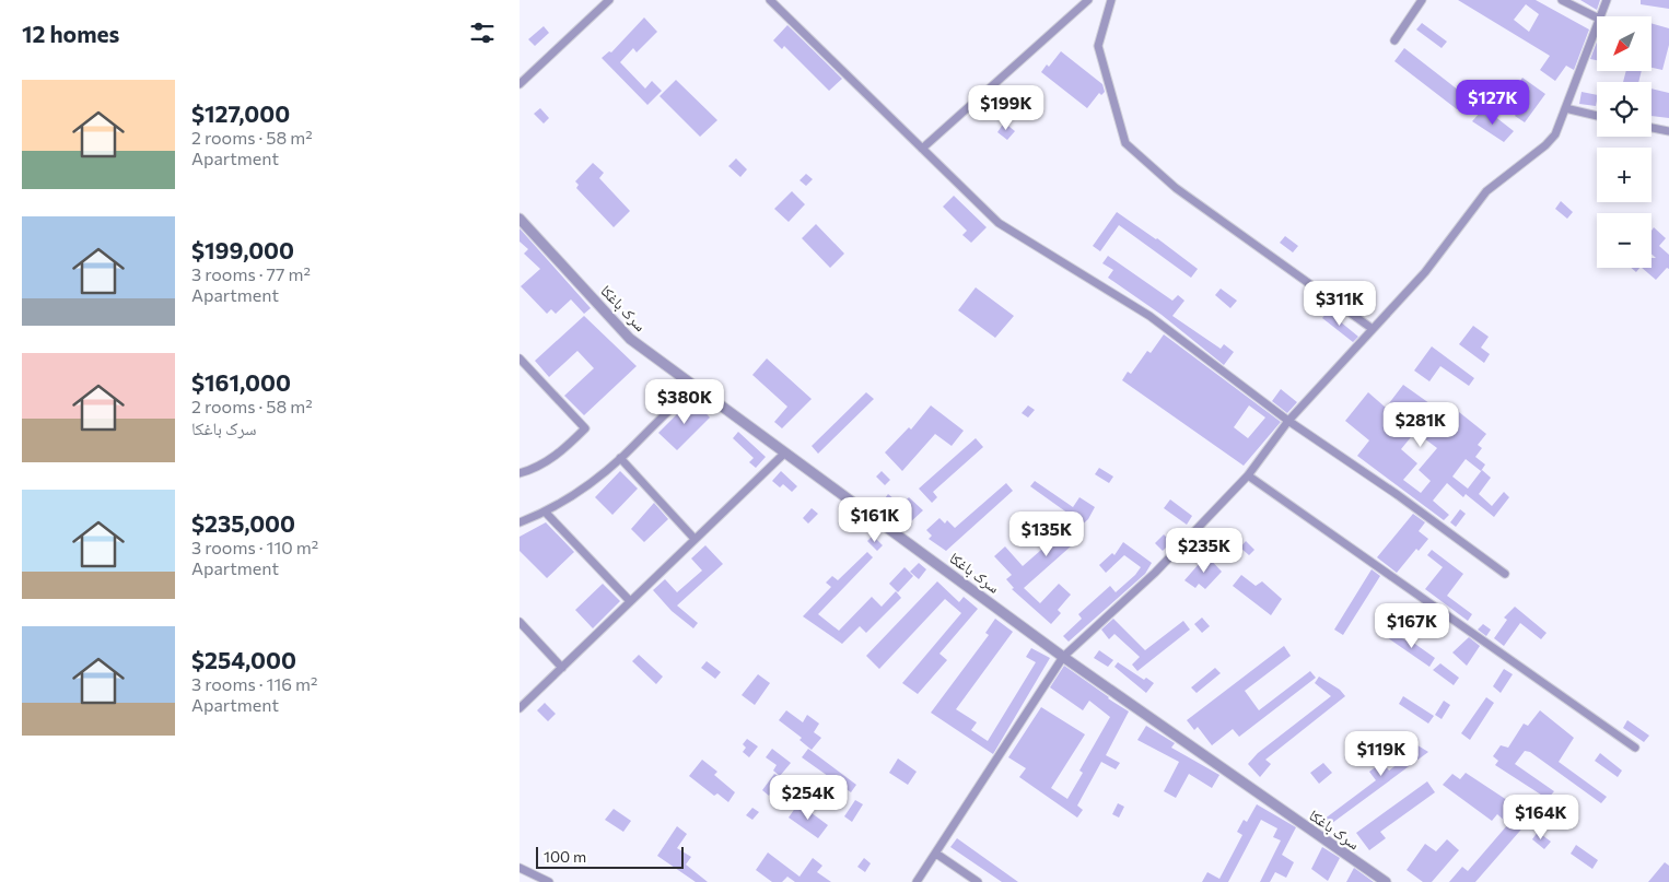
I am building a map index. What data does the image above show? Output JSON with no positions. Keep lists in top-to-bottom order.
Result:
{
  "streets": {
    "street": ["سرک باغکا"]
  },
  "scale_bar": "100 m",
  "north": "bottom left",
  "page": {
    "heading": "12 homes",
    "map_buttons": ["+", "−"],
    "list": [
      {
        "name": "$127,000",
        "note": "2 rooms · 58 m² · Apartment"
      },
      {
        "name": "$199,000",
        "note": "3 rooms · 77 m² · Apartment"
      },
      {
        "name": "$161,000",
        "note": "2 rooms · 58 m² · سرک باغکا"
      },
      {
        "name": "$235,000",
        "note": "3 rooms · 110 m² · Apartment"
      },
      {
        "name": "$254,000",
        "note": "3 rooms · 116 m² · Apartment"
      }
    ],
    "price": [
      "$127K",
      "$199K",
      "$311K",
      "$380K",
      "$281K",
      "$161K",
      "$135K",
      "$235K",
      "$167K",
      "$119K",
      "$254K",
      "$164K"
    ],
    "scale": "100 m"
  }
}
